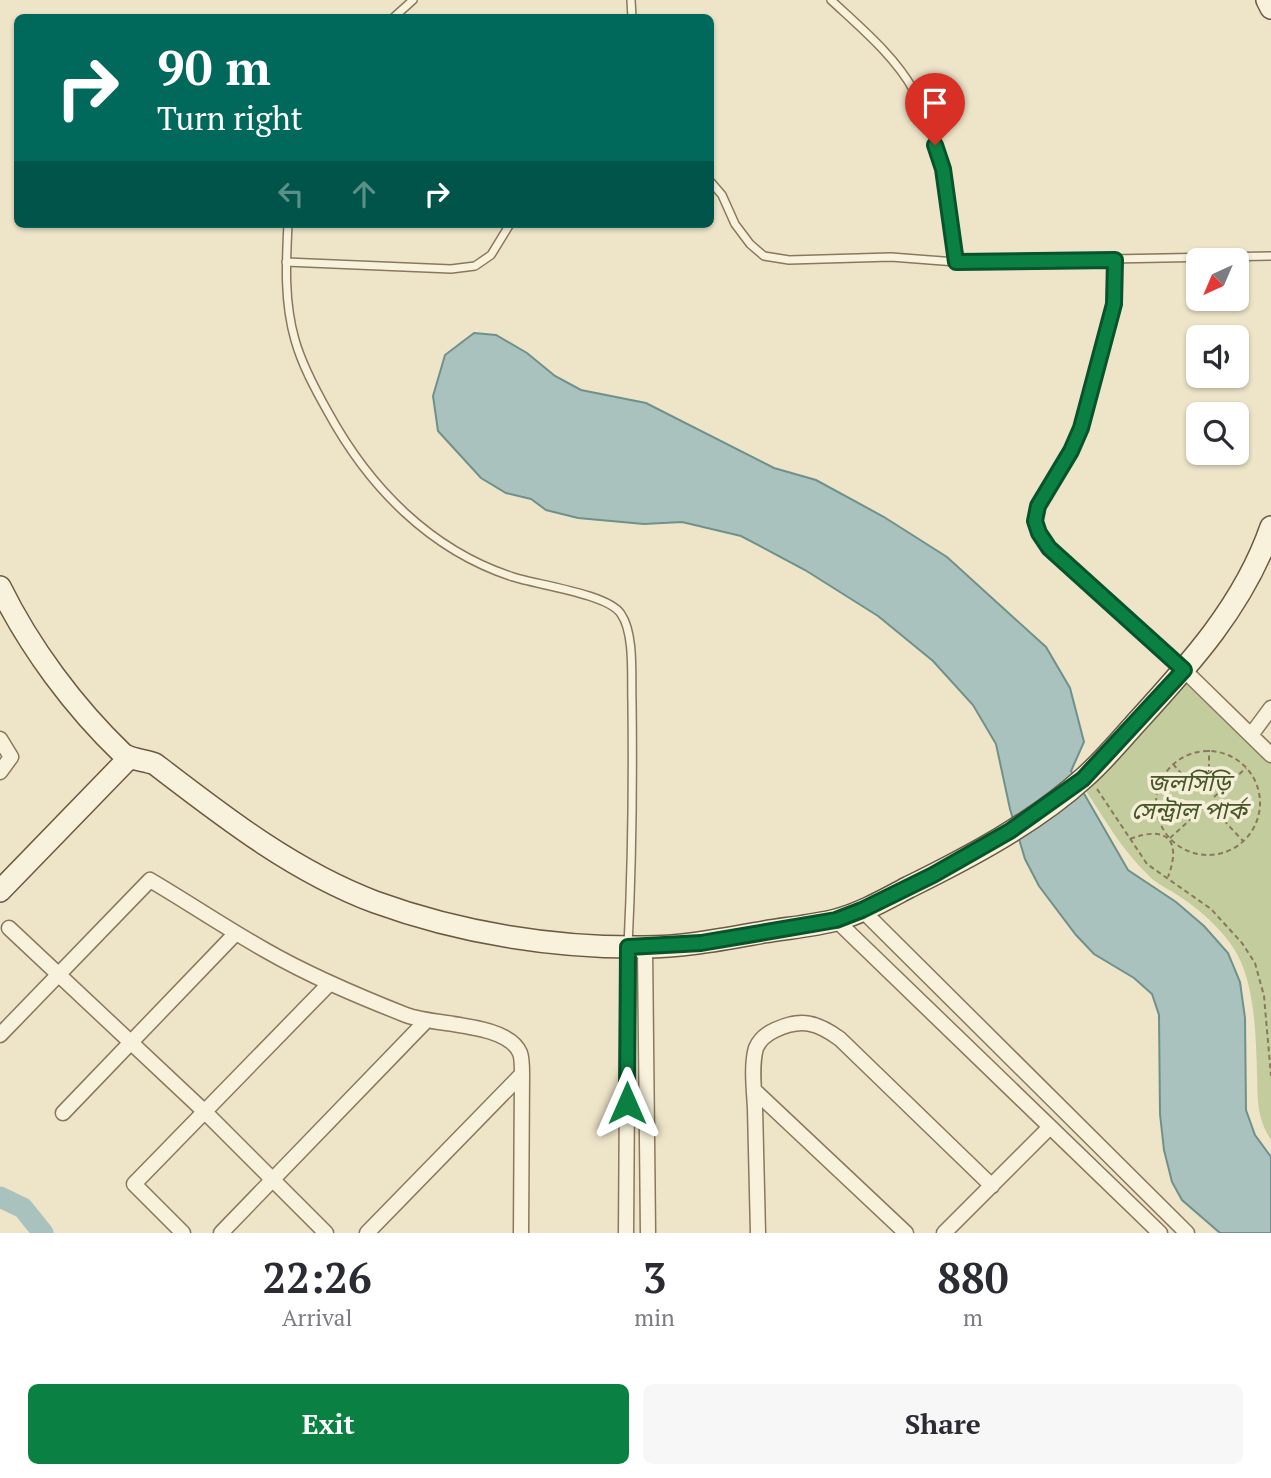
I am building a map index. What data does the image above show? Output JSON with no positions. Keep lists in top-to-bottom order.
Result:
{
  "parks": ["জলসিঁড়ি সেন্ট্রাল পার্ক"],
  "north": "bottom left",
  "page": {
    "turn": ["90 m", "Turn right"],
    "eta": [
      "22:26",
      "Arrival",
      "3",
      "min",
      "880",
      "m"
    ],
    "buttons": ["Exit", "Share"]
  }
}
